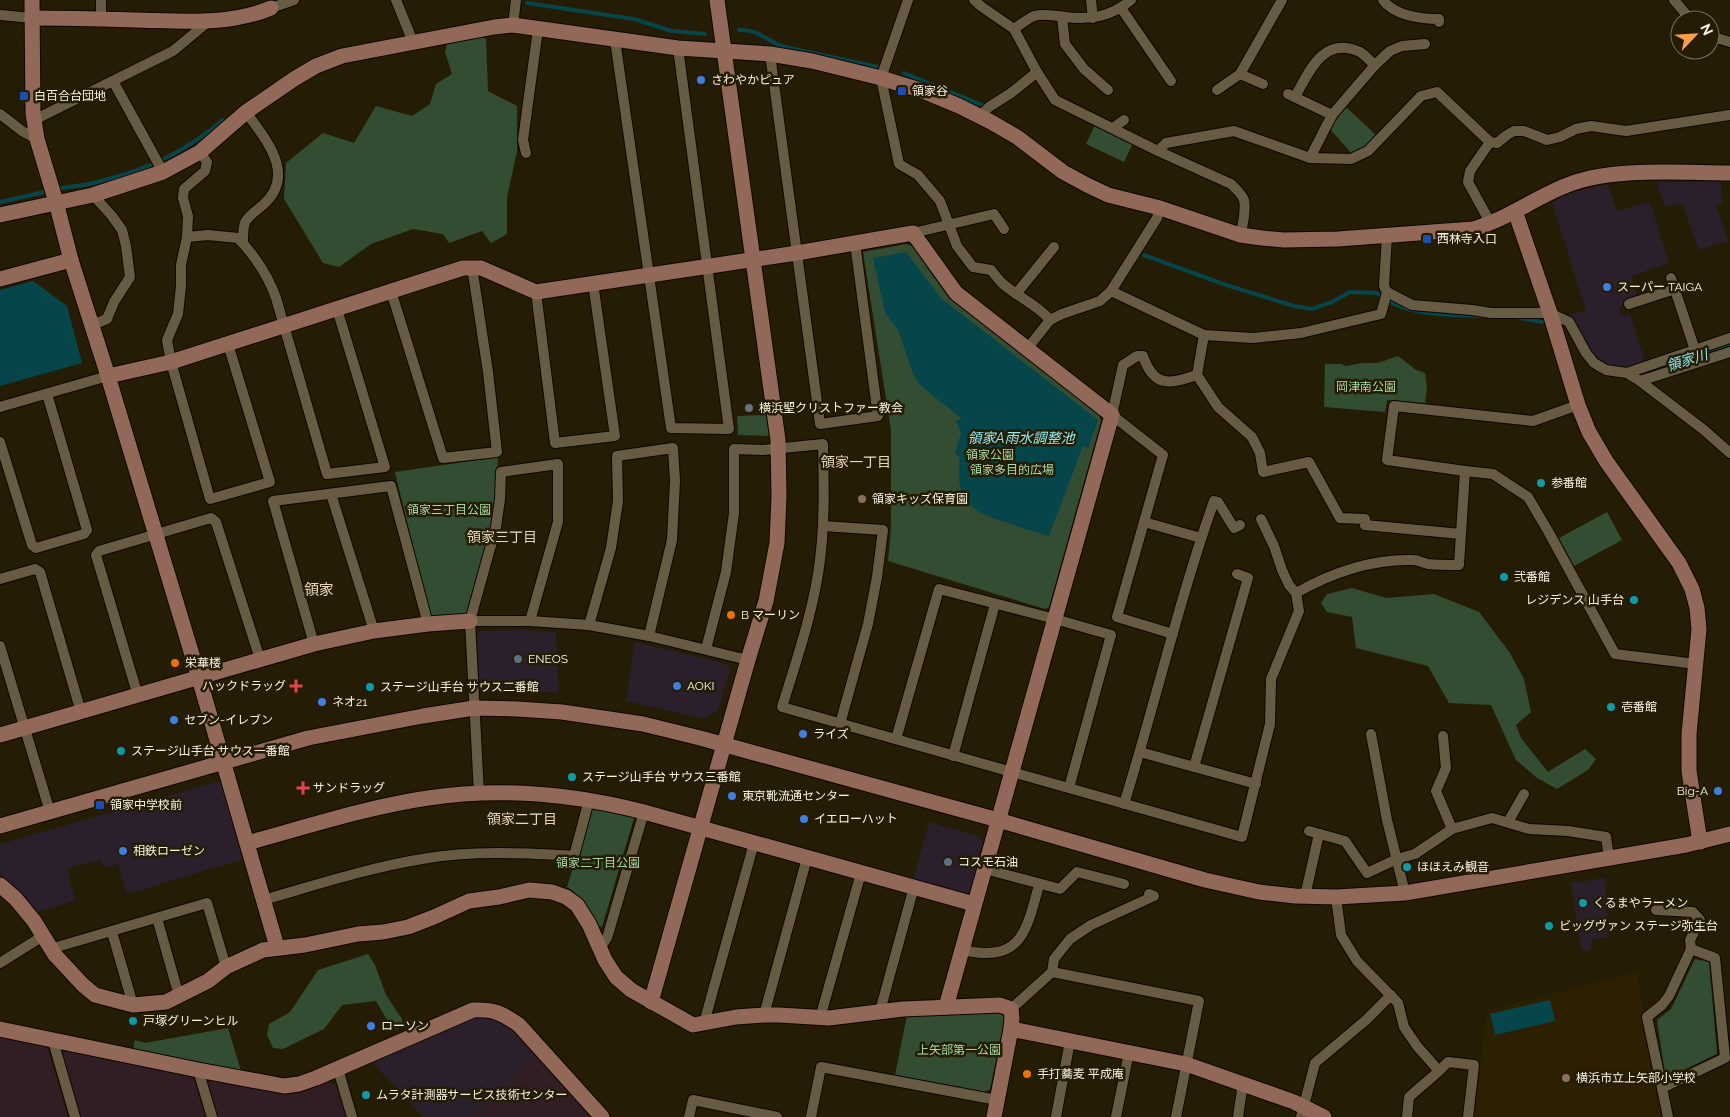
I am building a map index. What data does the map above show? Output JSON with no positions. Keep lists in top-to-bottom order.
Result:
{
  "districts": [
    "領家一丁目",
    "領家三丁目",
    "領家",
    "領家二丁目"
  ],
  "water": ["領家川", "領家A雨水調整池"],
  "parks": [
    "岡津南公園",
    "領家公園",
    "領家多目的広場",
    "領家三丁目公園",
    "領家二丁目公園",
    "上矢部第一公園"
  ],
  "places": {
    "other": [
      "さわやかピュア",
      "スーパー TAIGA",
      "横浜聖クリストファー教会",
      "参番館",
      "領家キッズ保育園",
      "弐番館",
      "レジデンス 山手台",
      "B マーリン",
      "ENEOS",
      "栄華楼",
      "AOKI",
      "ステージ山手台 サウス二番館",
      "ネオ21",
      "壱番館",
      "セブン-イレブン",
      "ライズ",
      "ステージ山手台 サウス一番館",
      "ステージ山手台 サウス三番館",
      "Big-A",
      "東京靴流通センター",
      "イエローハット",
      "相鉄ローゼン",
      "コスモ石油",
      "ほほえみ観音",
      "くるまやラーメン",
      "ビッグヴァン ステージ弥生台",
      "戸塚グリーンヒル",
      "ローソン",
      "手打蕎麦 平成庵",
      "横浜市立上矢部小学校",
      "ムラタ計測器サービス技術センター"
    ],
    "transit": [
      "領家谷",
      "白百合台団地",
      "西林寺入口",
      "領家中学校前"
    ],
    "health": ["ハックドラッグ", "サンドラッグ"]
  },
  "north": "top right"
}
